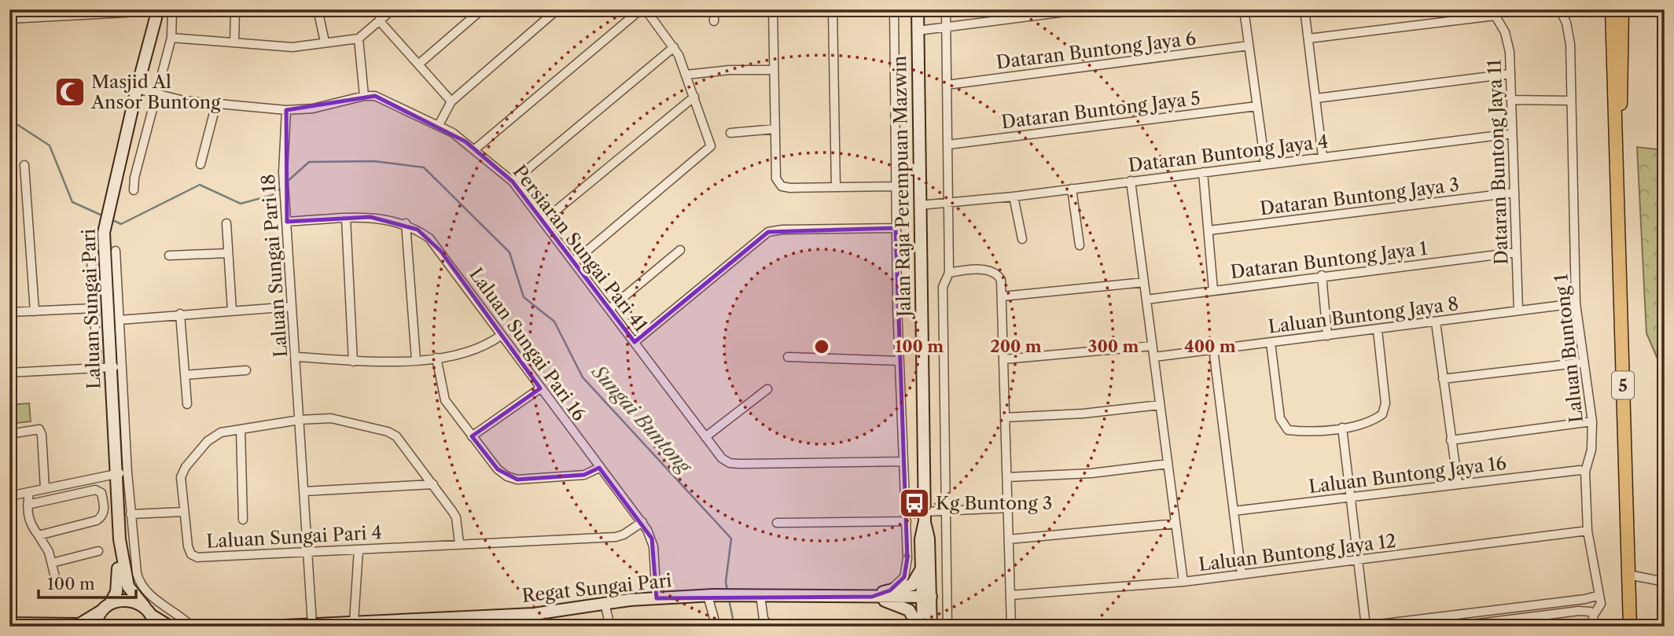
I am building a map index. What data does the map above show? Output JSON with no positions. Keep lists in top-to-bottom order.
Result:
{
  "streets": {
    "highway": ["5"],
    "main road": ["Jalan Raja Perempuan Mazwin", "Laluan Sungai Pari", "Regat Sungai Pari"],
    "street": [
      "Dataran Buntong Jaya 6",
      "Dataran Buntong Jaya 5",
      "Dataran Buntong Jaya 4",
      "Dataran Buntong Jaya 11",
      "Dataran Buntong Jaya 3",
      "Persiaran Sungai Pari 41",
      "Dataran Buntong Jaya 1",
      "Laluan Sungai Pari 18",
      "Laluan Buntong Jaya 8",
      "Laluan Sungai Pari 16",
      "Laluan Buntong 1",
      "Laluan Buntong Jaya 16",
      "Laluan Sungai Pari 4",
      "Laluan Buntong Jaya 12"
    ]
  },
  "crossings": [
    ["Dataran Buntong Jaya 4", "Dataran Buntong Jaya 11"],
    ["Dataran Buntong Jaya 4", "Jalan Raja Perempuan Mazwin"],
    ["Dataran Buntong Jaya 11", "Dataran Buntong Jaya 3"],
    ["Dataran Buntong Jaya 11", "Dataran Buntong Jaya 1"],
    ["Dataran Buntong Jaya 11", "Laluan Buntong Jaya 8"],
    ["Jalan Raja Perempuan Mazwin", "Regat Sungai Pari"],
    ["Persiaran Sungai Pari 41", "Laluan Sungai Pari 18"],
    ["Persiaran Sungai Pari 41", "Laluan Sungai Pari"],
    ["Laluan Sungai Pari 18", "Laluan Sungai Pari 16"],
    ["Laluan Sungai Pari 18", "Laluan Sungai Pari 4"],
    ["Laluan Sungai Pari 18", "Regat Sungai Pari"],
    ["Laluan Buntong Jaya 8", "Laluan Buntong 1"],
    ["Laluan Sungai Pari 16", "Laluan Sungai Pari 4"],
    ["Laluan Sungai Pari 16", "Regat Sungai Pari"],
    ["Laluan Buntong 1", "Laluan Buntong Jaya 16"],
    ["Laluan Buntong 1", "Laluan Buntong Jaya 12"]
  ],
  "water": ["Sungai Buntong"],
  "places": {
    "mosque": ["Masjid Al Ansor Buntong"],
    "bus stop": ["Kg Buntong 3"]
  },
  "scale_bar": "100 m",
  "rings": [
    "100 m",
    "200 m",
    "300 m",
    "400 m"
  ]
}
